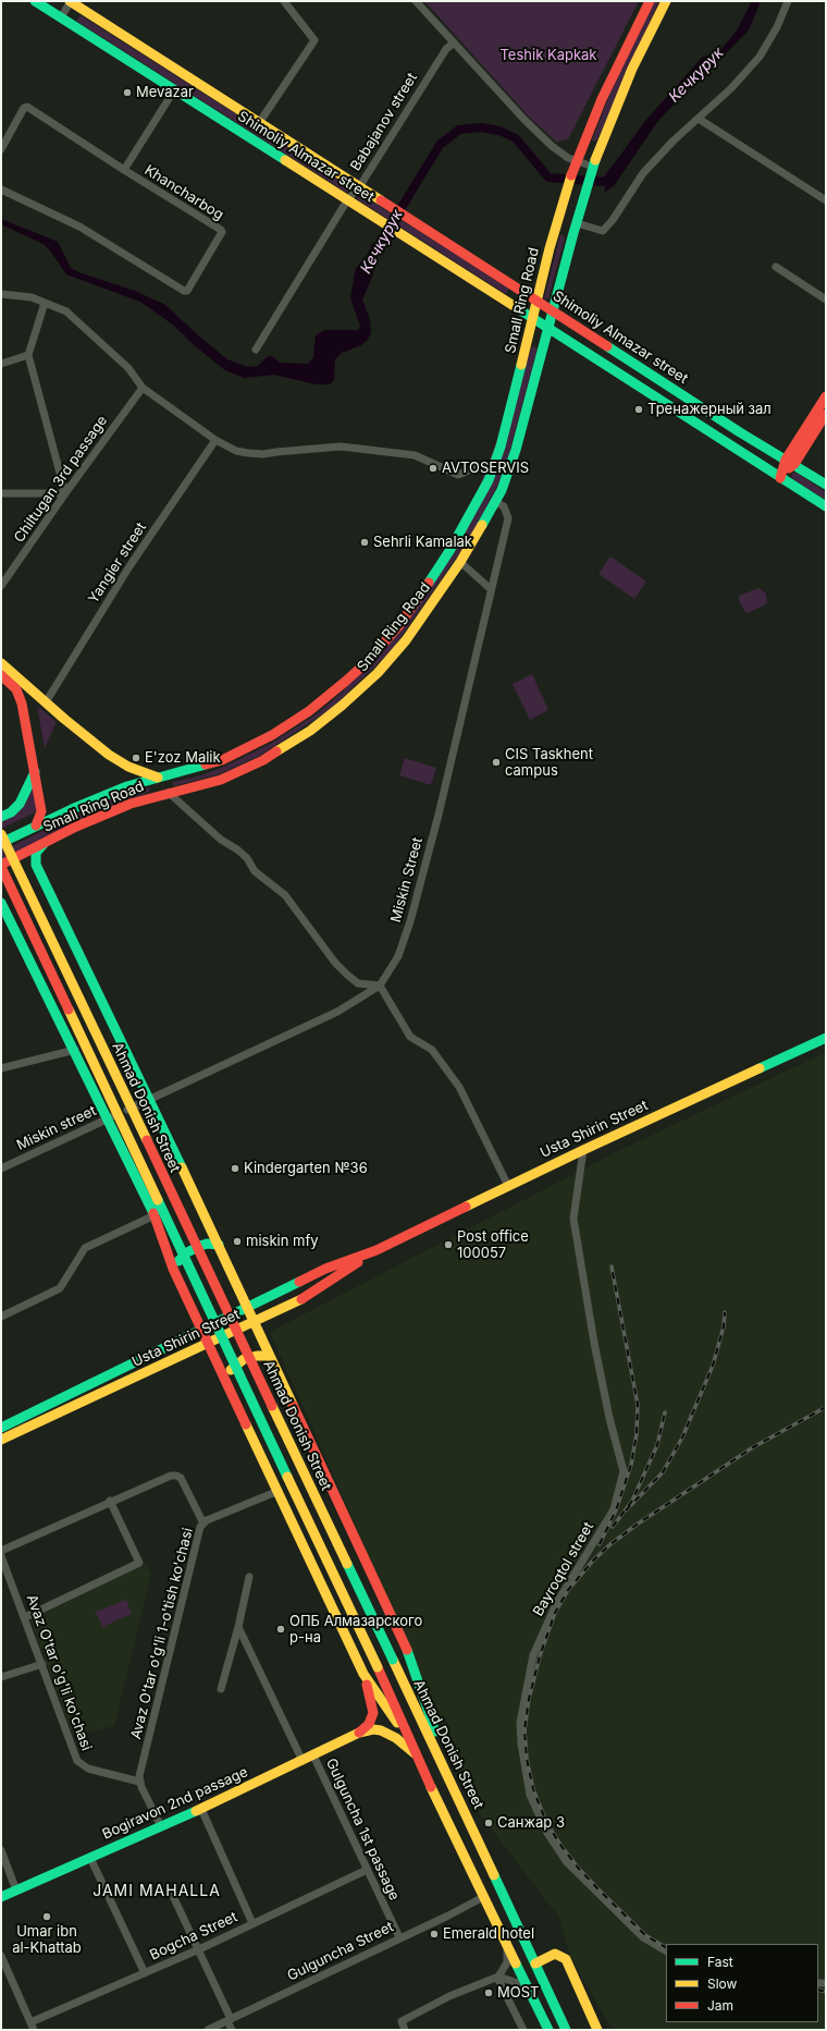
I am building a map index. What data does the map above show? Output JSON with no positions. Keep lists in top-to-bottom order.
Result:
{
  "streets": {
    "main road": [
      "Shimoliy Almazar street",
      "Small Ring Road",
      "Ahmad Donish Street",
      "Usta Shirin Street",
      "Bogiravon 2nd passage"
    ],
    "street": [
      "Babajanov street",
      "Khancharbog",
      "Chiltugan 3rd passage",
      "Yangier street",
      "Miskin Street",
      "Miskin street",
      "Bayroqtol street",
      "Avaz O'tar o'g'li 1-o'tish ko'chasi",
      "Avaz O'tar o'g'li ko'chasi",
      "Gulguncha 1st passage",
      "Bogcha Street",
      "Gulguncha Street"
    ]
  },
  "crossings": [
    ["Babajanov street", "Shimoliy Almazar street"],
    ["Shimoliy Almazar street", "Small Ring Road"],
    ["Small Ring Road", "Miskin Street"],
    ["Small Ring Road", "Ahmad Donish Street"],
    ["Miskin Street", "Ahmad Donish Street"],
    ["Miskin Street", "Miskin street"],
    ["Ahmad Donish Street", "Miskin street"],
    ["Ahmad Donish Street", "Usta Shirin Street"],
    ["Ahmad Donish Street", "Avaz O'tar o'g'li 1-o'tish ko'chasi"],
    ["Ahmad Donish Street", "Gulguncha Street"],
    ["Usta Shirin Street", "Bayroqtol street"],
    ["Avaz O'tar o'g'li 1-o'tish ko'chasi", "Avaz O'tar o'g'li ko'chasi"],
    ["Bogiravon 2nd passage", "Gulguncha 1st passage"],
    ["Gulguncha 1st passage", "Bogcha Street"],
    ["Gulguncha 1st passage", "Gulguncha Street"]
  ],
  "districts": ["JAMI MAHALLA"],
  "water": ["Кечкурук"],
  "parks": ["Teshik Kapkak"],
  "places": [
    "Mevazar",
    "Тренажерный зал",
    "AVTOSERVIS",
    "Sehrli Kamalak",
    "E'zoz Malik",
    "CIS Taskhent campus",
    "Kindergarten №36",
    "miskin mfy",
    "Post office 100057",
    "ОПБ Алмазарского р-на",
    "Санжар 3",
    "Umar ibn al-Khattab",
    "Emerald hotel",
    "MOST"
  ],
  "legend": ["Fast", "Slow", "Jam"]
}
